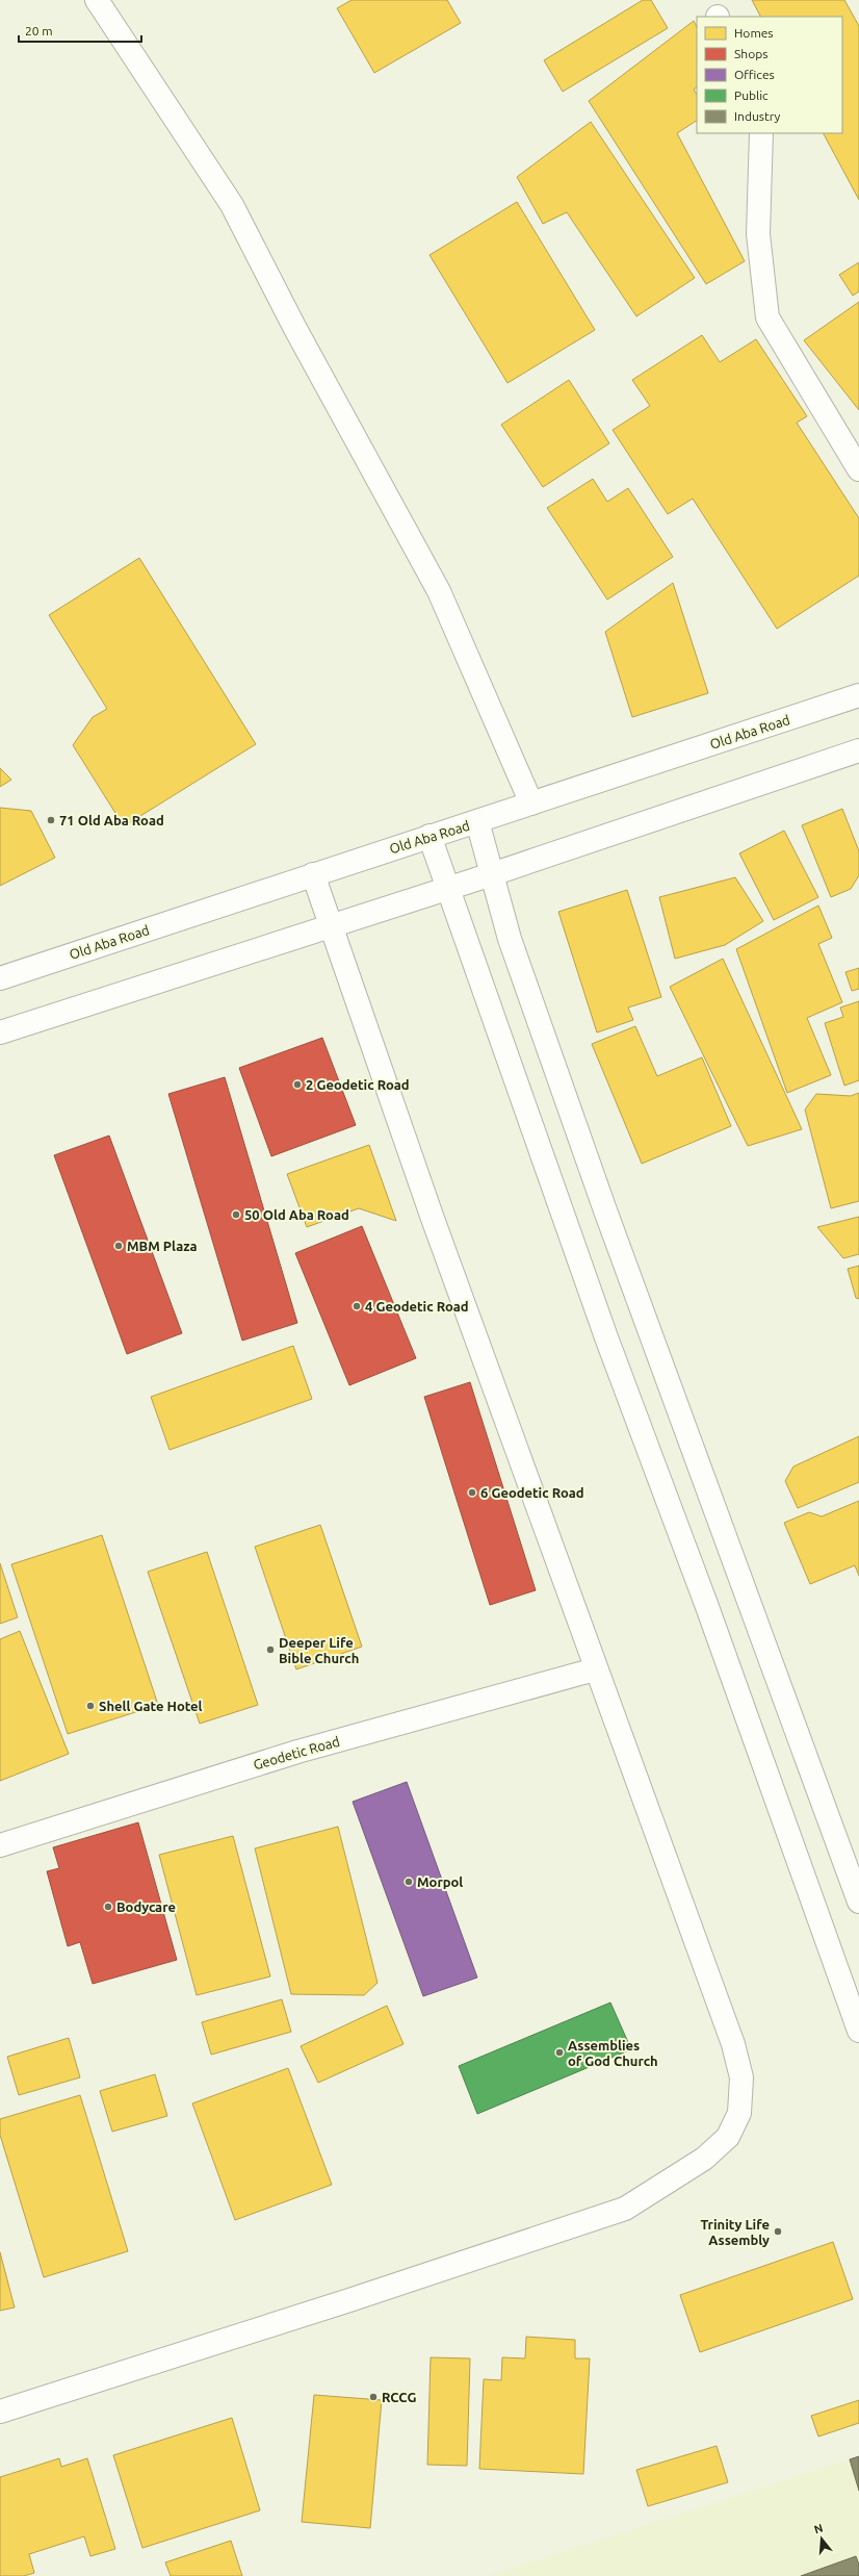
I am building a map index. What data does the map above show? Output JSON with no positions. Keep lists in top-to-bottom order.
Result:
{
  "streets": {
    "street": ["Old Aba Road", "Geodetic Road"]
  },
  "places": [
    "71 Old Aba Road",
    "2 Geodetic Road",
    "50 Old Aba Road",
    "MBM Plaza",
    "4 Geodetic Road",
    "6 Geodetic Road",
    "Deeper Life Bible Church",
    "Shell Gate Hotel",
    "Morpol",
    "Bodycare",
    "Assemblies of God Church",
    "Trinity Life Assembly",
    "RCCG"
  ],
  "legend": [
    "Homes",
    "Shops",
    "Offices",
    "Public",
    "Industry"
  ],
  "scale_bar": "20 m",
  "north": "top"
}
